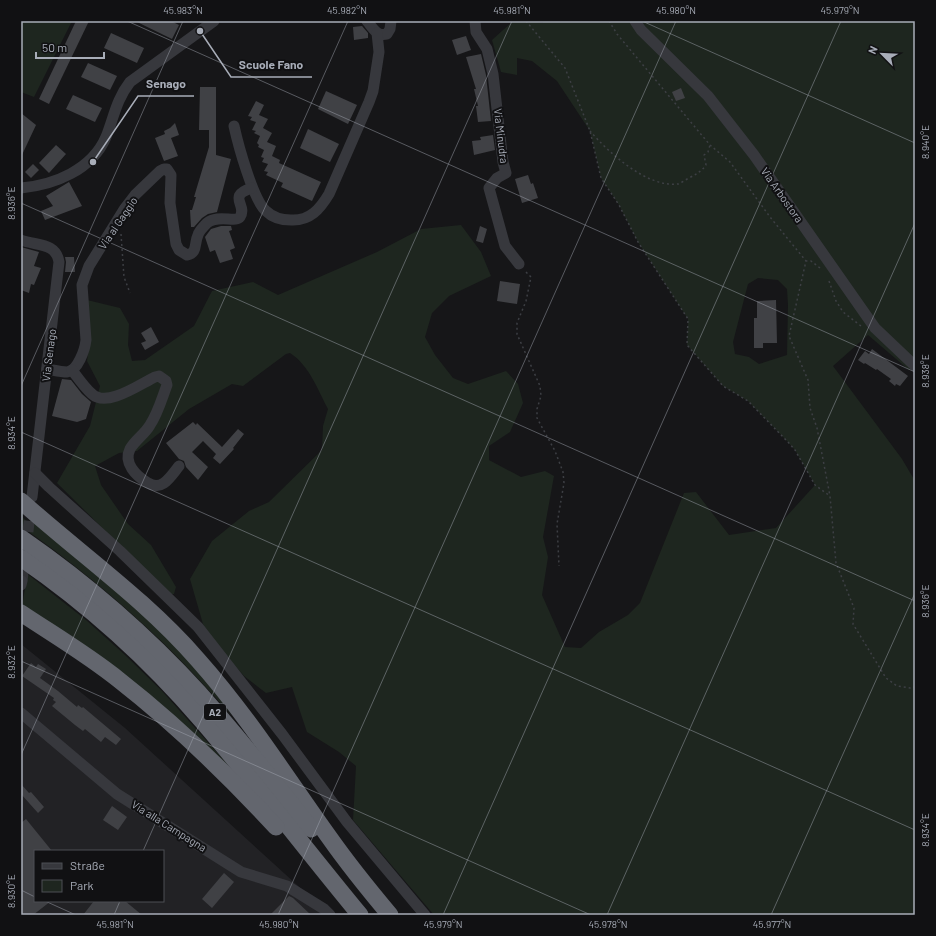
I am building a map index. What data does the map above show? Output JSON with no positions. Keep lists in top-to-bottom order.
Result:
{
  "streets": {
    "highway": ["A2"],
    "street": [
      "Via Minudra",
      "Via Arbostora",
      "Via al Gaggio",
      "Via Senago",
      "Via alla Campagna"
    ]
  },
  "places": ["Scuole Fano", "Senago"],
  "legend": ["Straße", "Park"],
  "scale_bar": "50 m",
  "north": "top left",
  "coordinates": [
    "45.983°N",
    "45.982°N",
    "45.981°N",
    "45.980°N",
    "45.979°N",
    "8.940°E",
    "8.936°E",
    "8.938°E",
    "8.934°E",
    "8.932°E",
    "8.930°E",
    "45.978°N",
    "45.977°N"
  ]
}
